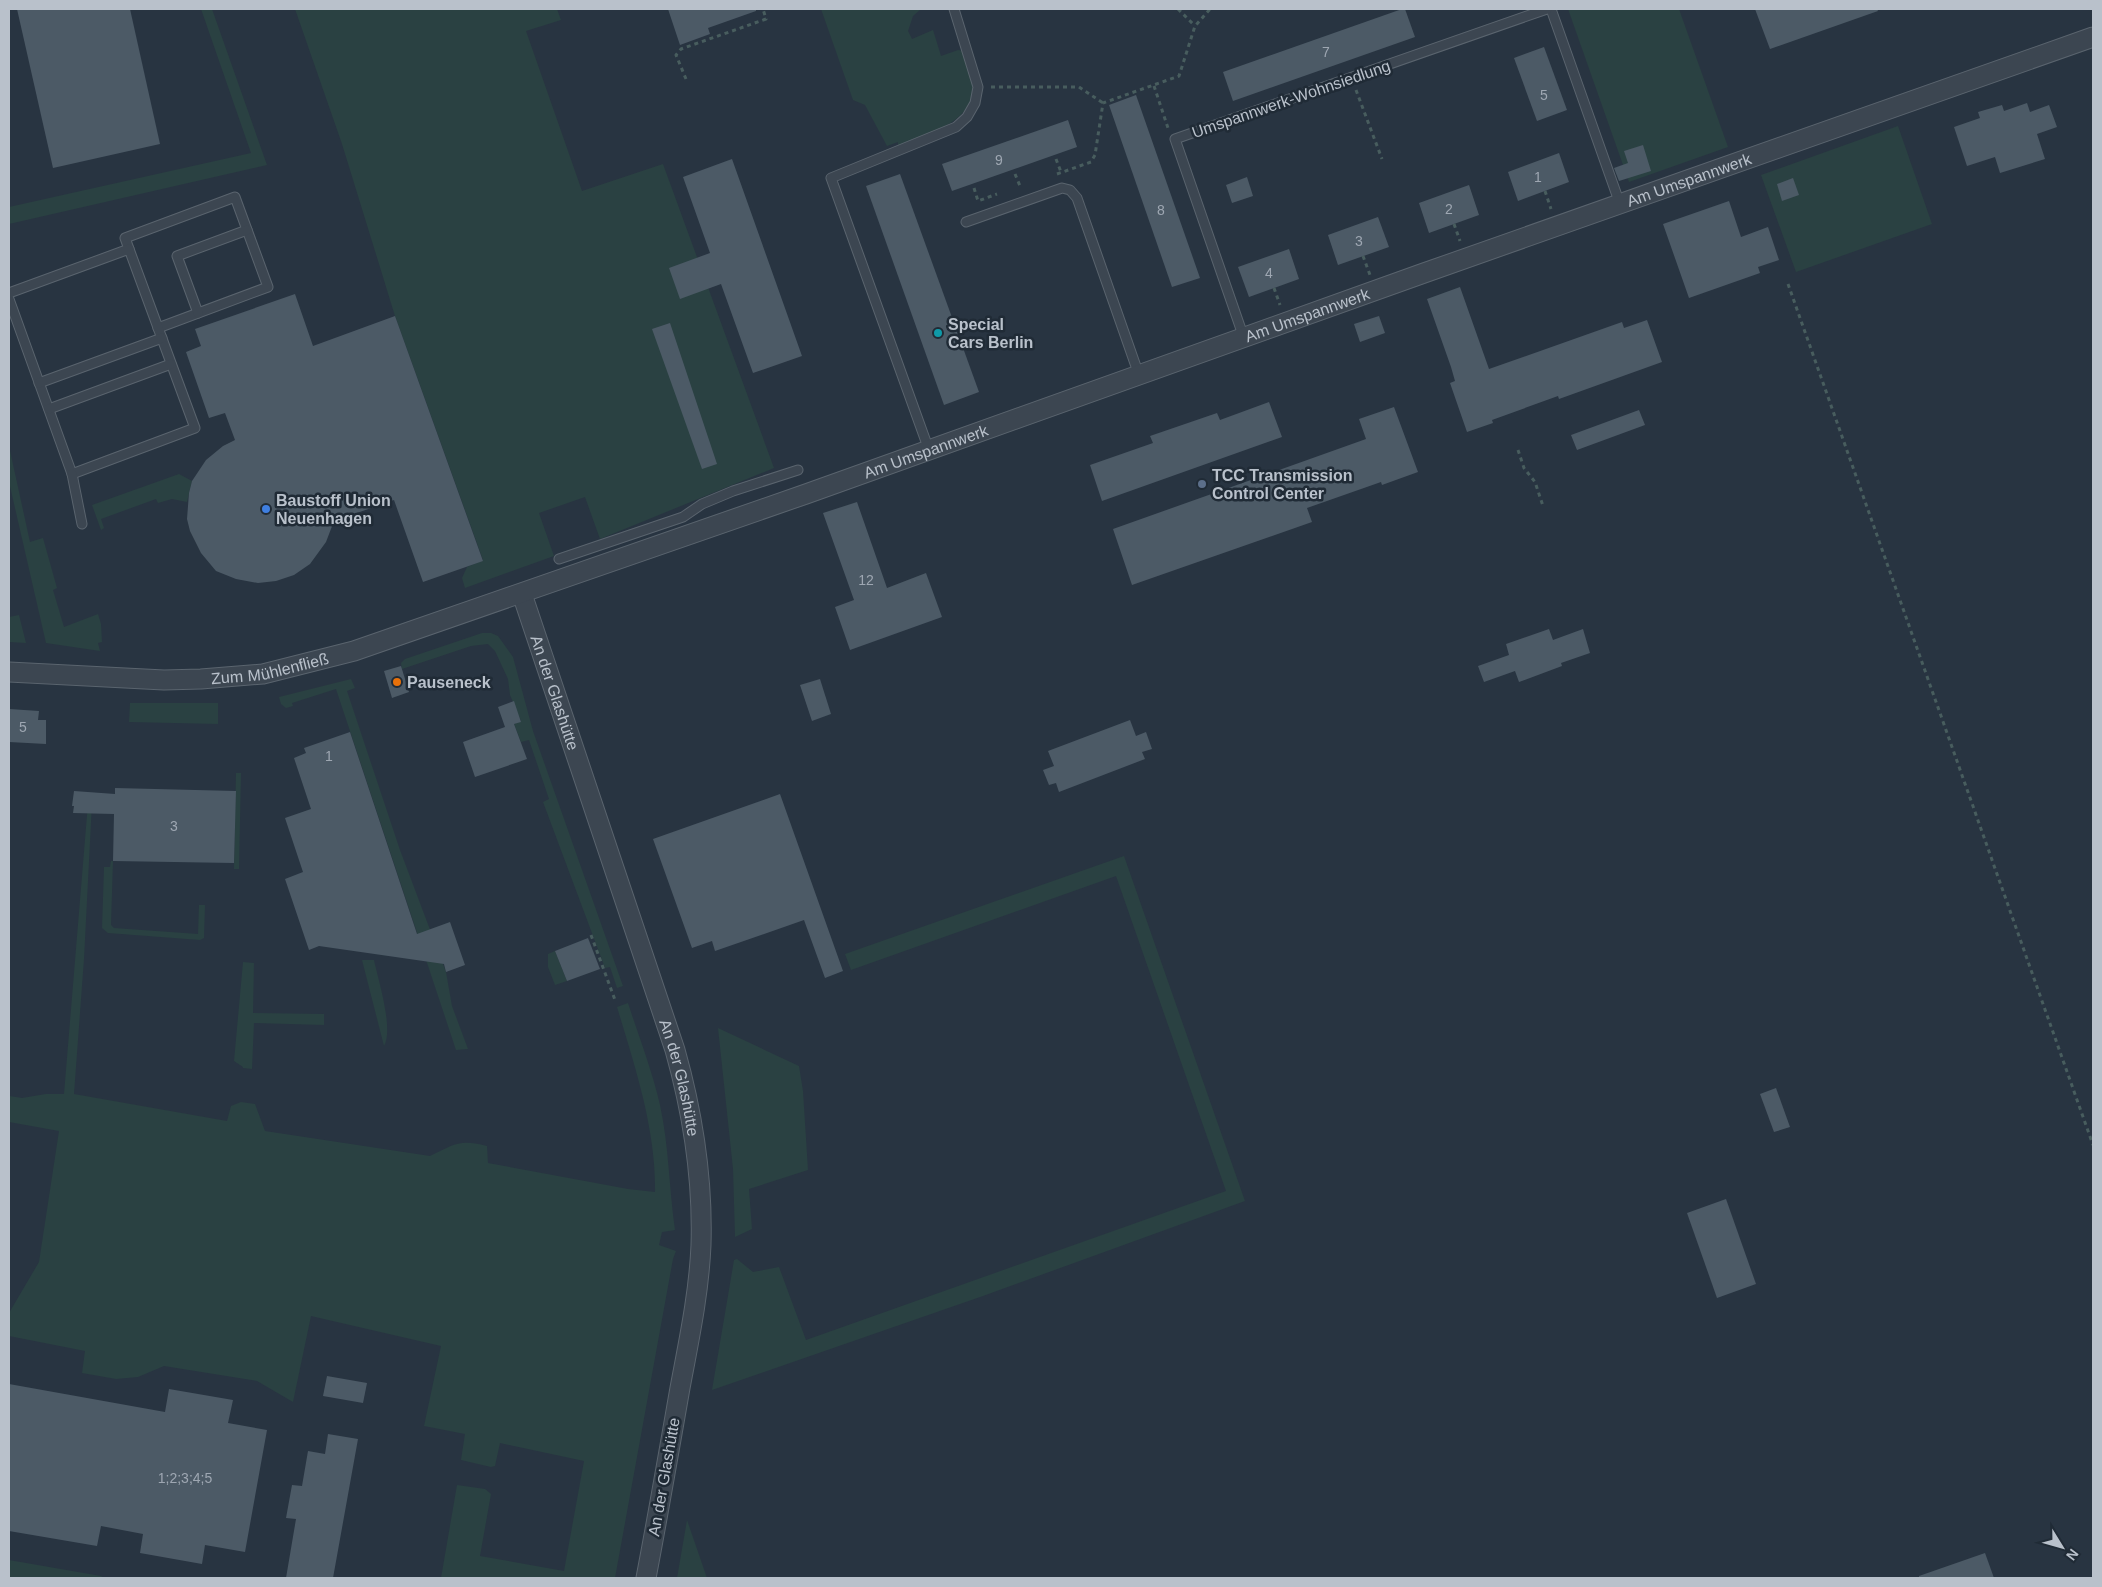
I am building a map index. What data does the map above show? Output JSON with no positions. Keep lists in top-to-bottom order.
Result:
{
  "streets": {
    "street": ["Am Umspannwerk", "Zum Mühlenfließ", "An der Glashütte"],
    "lane": ["Umspannwerk-Wohnsiedlung"]
  },
  "crossings": [
    ["Umspannwerk-Wohnsiedlung", "Am Umspannwerk"],
    ["Am Umspannwerk", "Zum Mühlenfließ"],
    ["Am Umspannwerk", "An der Glashütte"],
    ["Zum Mühlenfließ", "An der Glashütte"]
  ],
  "places": [
    "Special Cars Berlin",
    "TCC Transmission Control Center",
    "Baustoff Union Neuenhagen",
    "Pauseneck"
  ],
  "house_numbers": [
    "7",
    "5",
    "9",
    "1",
    "2",
    "8",
    "3",
    "4",
    "12",
    "5",
    "1",
    "3",
    "1;2;3;4;5"
  ],
  "north": "bottom right"
}
